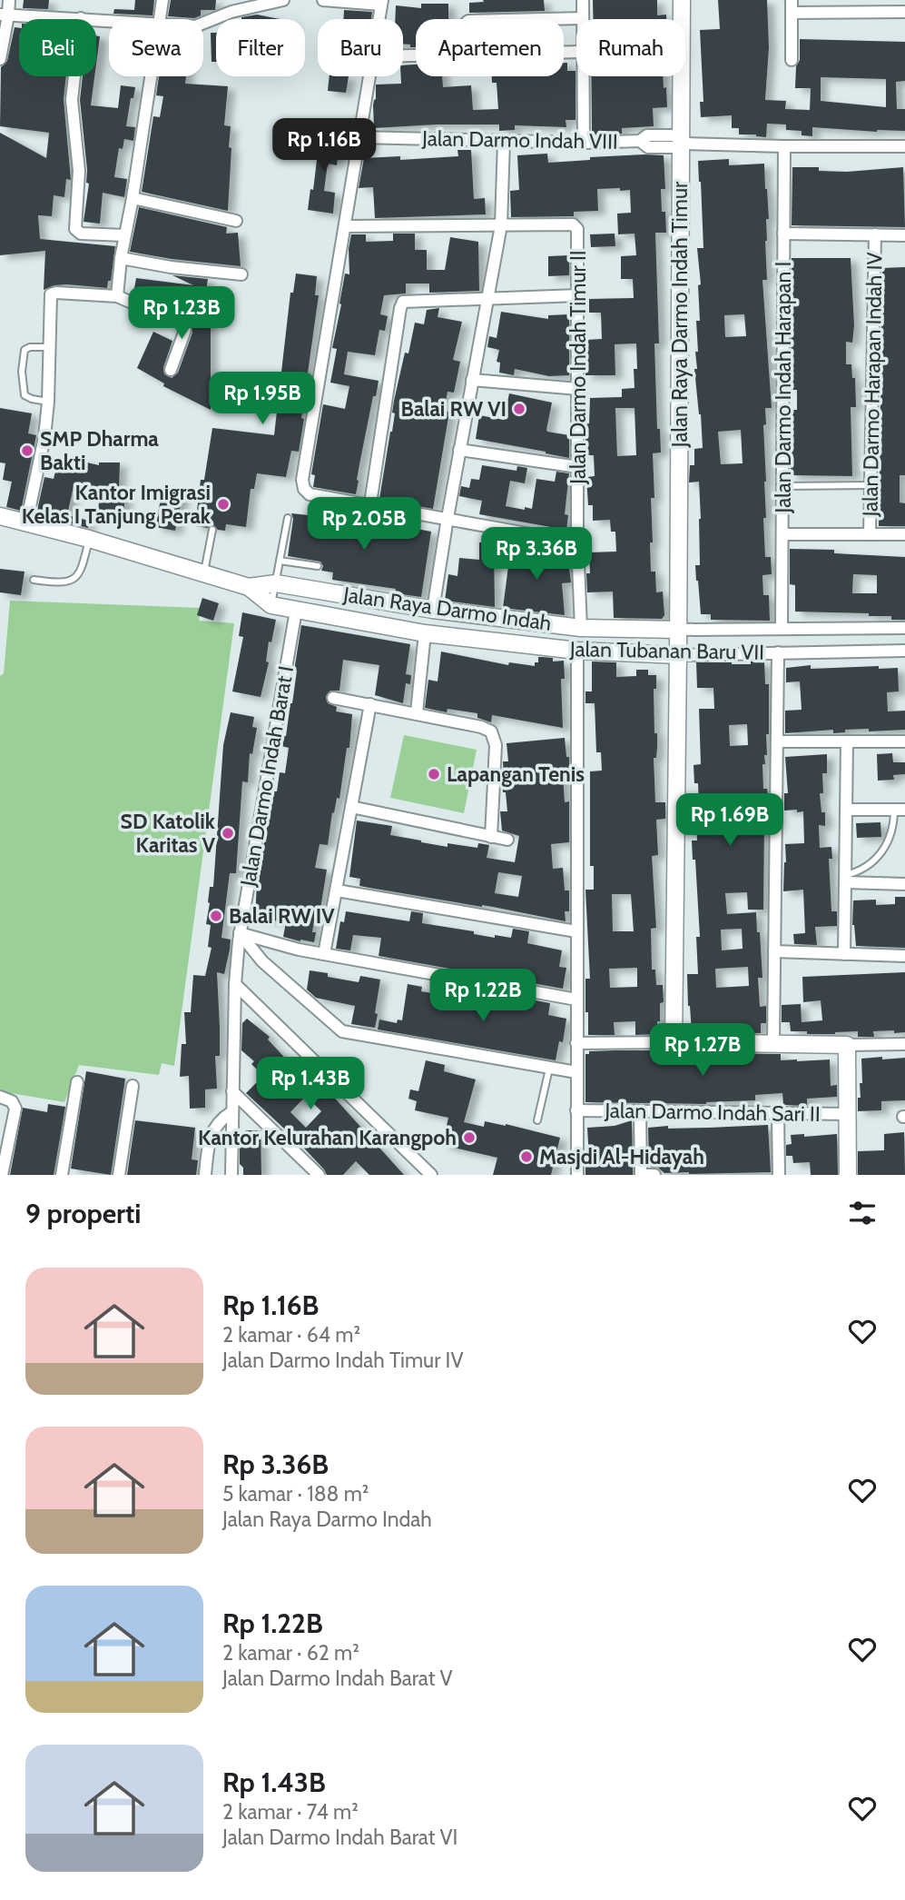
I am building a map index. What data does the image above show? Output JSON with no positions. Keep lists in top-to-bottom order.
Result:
{
  "streets": {
    "street": [
      "Jalan Darmo Indah VIII",
      "Jalan Raya Darmo Indah Timur",
      "Jalan Darmo Indah Timur II",
      "Jalan Darmo Harapan Indah IV",
      "Jalan Darmo Indah Harapan I",
      "Jalan Raya Darmo Indah",
      "Jalan Tubanan Baru VII",
      "Jalan Darmo Indah Barat I",
      "Jalan Darmo Indah Sari II"
    ]
  },
  "crossings": [
    ["Jalan Darmo Indah VIII", "Jalan Raya Darmo Indah Timur"],
    ["Jalan Darmo Indah VIII", "Jalan Darmo Indah Harapan I"],
    ["Jalan Raya Darmo Indah Timur", "Jalan Raya Darmo Indah"],
    ["Jalan Raya Darmo Indah Timur", "Jalan Tubanan Baru VII"],
    ["Jalan Darmo Indah Timur II", "Jalan Raya Darmo Indah"],
    ["Jalan Darmo Indah Harapan I", "Jalan Raya Darmo Indah"],
    ["Jalan Raya Darmo Indah", "Jalan Tubanan Baru VII"],
    ["Jalan Tubanan Baru VII", "Jalan Darmo Indah Barat I"]
  ],
  "places": [
    "Balai RW VI",
    "SMP Dharma Bakti",
    "Kantor Imigrasi Kelas I Tanjung Perak",
    "Lapangan Tenis",
    "SD Katolik Karitas V",
    "Balai RW IV",
    "Kantor Kelurahan Karangpoh",
    "Masjdi Al-Hidayah"
  ],
  "page": {
    "chip": [
      "Beli",
      "Sewa",
      "Filter",
      "Baru",
      "Apartemen",
      "Rumah"
    ],
    "price": [
      "Rp 1.16B",
      "Rp 1.23B",
      "Rp 1.95B",
      "Rp 2.05B",
      "Rp 3.36B",
      "Rp 1.69B",
      "Rp 1.22B",
      "Rp 1.27B",
      "Rp 1.43B"
    ],
    "heading": "9 properti",
    "list": [
      {
        "name": "Rp 1.16B",
        "note": "2 kamar · 64 m² · Jalan Darmo Indah Timur IV"
      },
      {
        "name": "Rp 3.36B",
        "note": "5 kamar · 188 m² · Jalan Raya Darmo Indah"
      },
      {
        "name": "Rp 1.22B",
        "note": "2 kamar · 62 m² · Jalan Darmo Indah Barat V"
      },
      {
        "name": "Rp 1.43B",
        "note": "2 kamar · 74 m² · Jalan Darmo Indah Barat VI"
      }
    ]
  }
}
